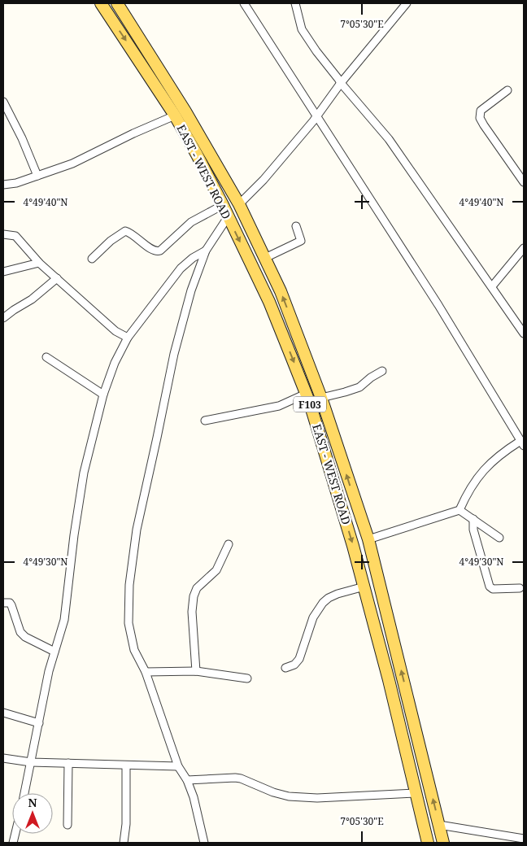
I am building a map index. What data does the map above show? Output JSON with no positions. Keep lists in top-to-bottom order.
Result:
{
  "streets": {
    "main road": ["EAST - WEST ROAD", "F103"]
  },
  "north": "top",
  "coordinates": ["7°05'30\"E", "4°49'40\"N", "4°49'30\"N"]
}
